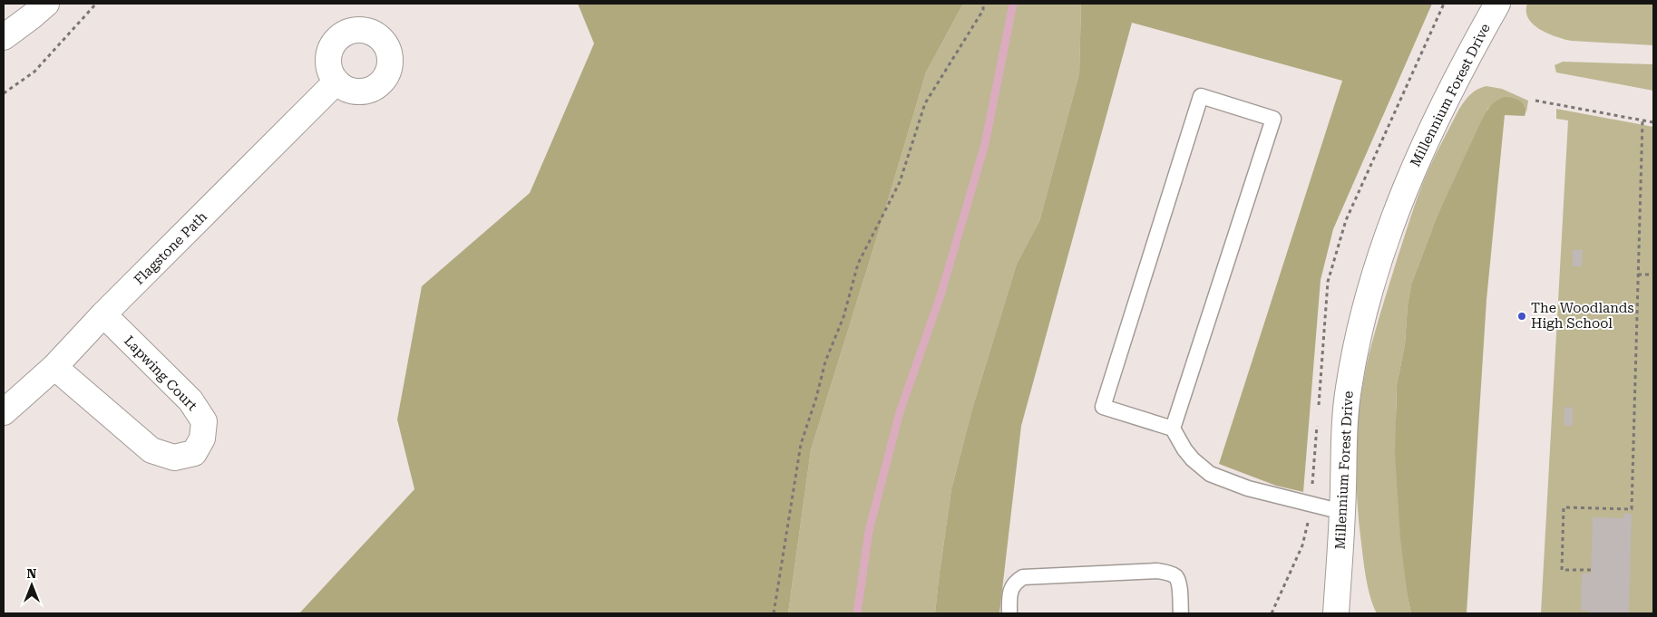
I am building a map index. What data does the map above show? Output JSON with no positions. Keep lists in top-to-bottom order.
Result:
{
  "streets": {
    "street": ["Millennium Forest Drive", "Flagstone Path", "Lapwing Court"]
  },
  "crossings": [
    ["Flagstone Path", "Lapwing Court"]
  ],
  "places": ["The Woodlands High School"],
  "north": "top"
}
